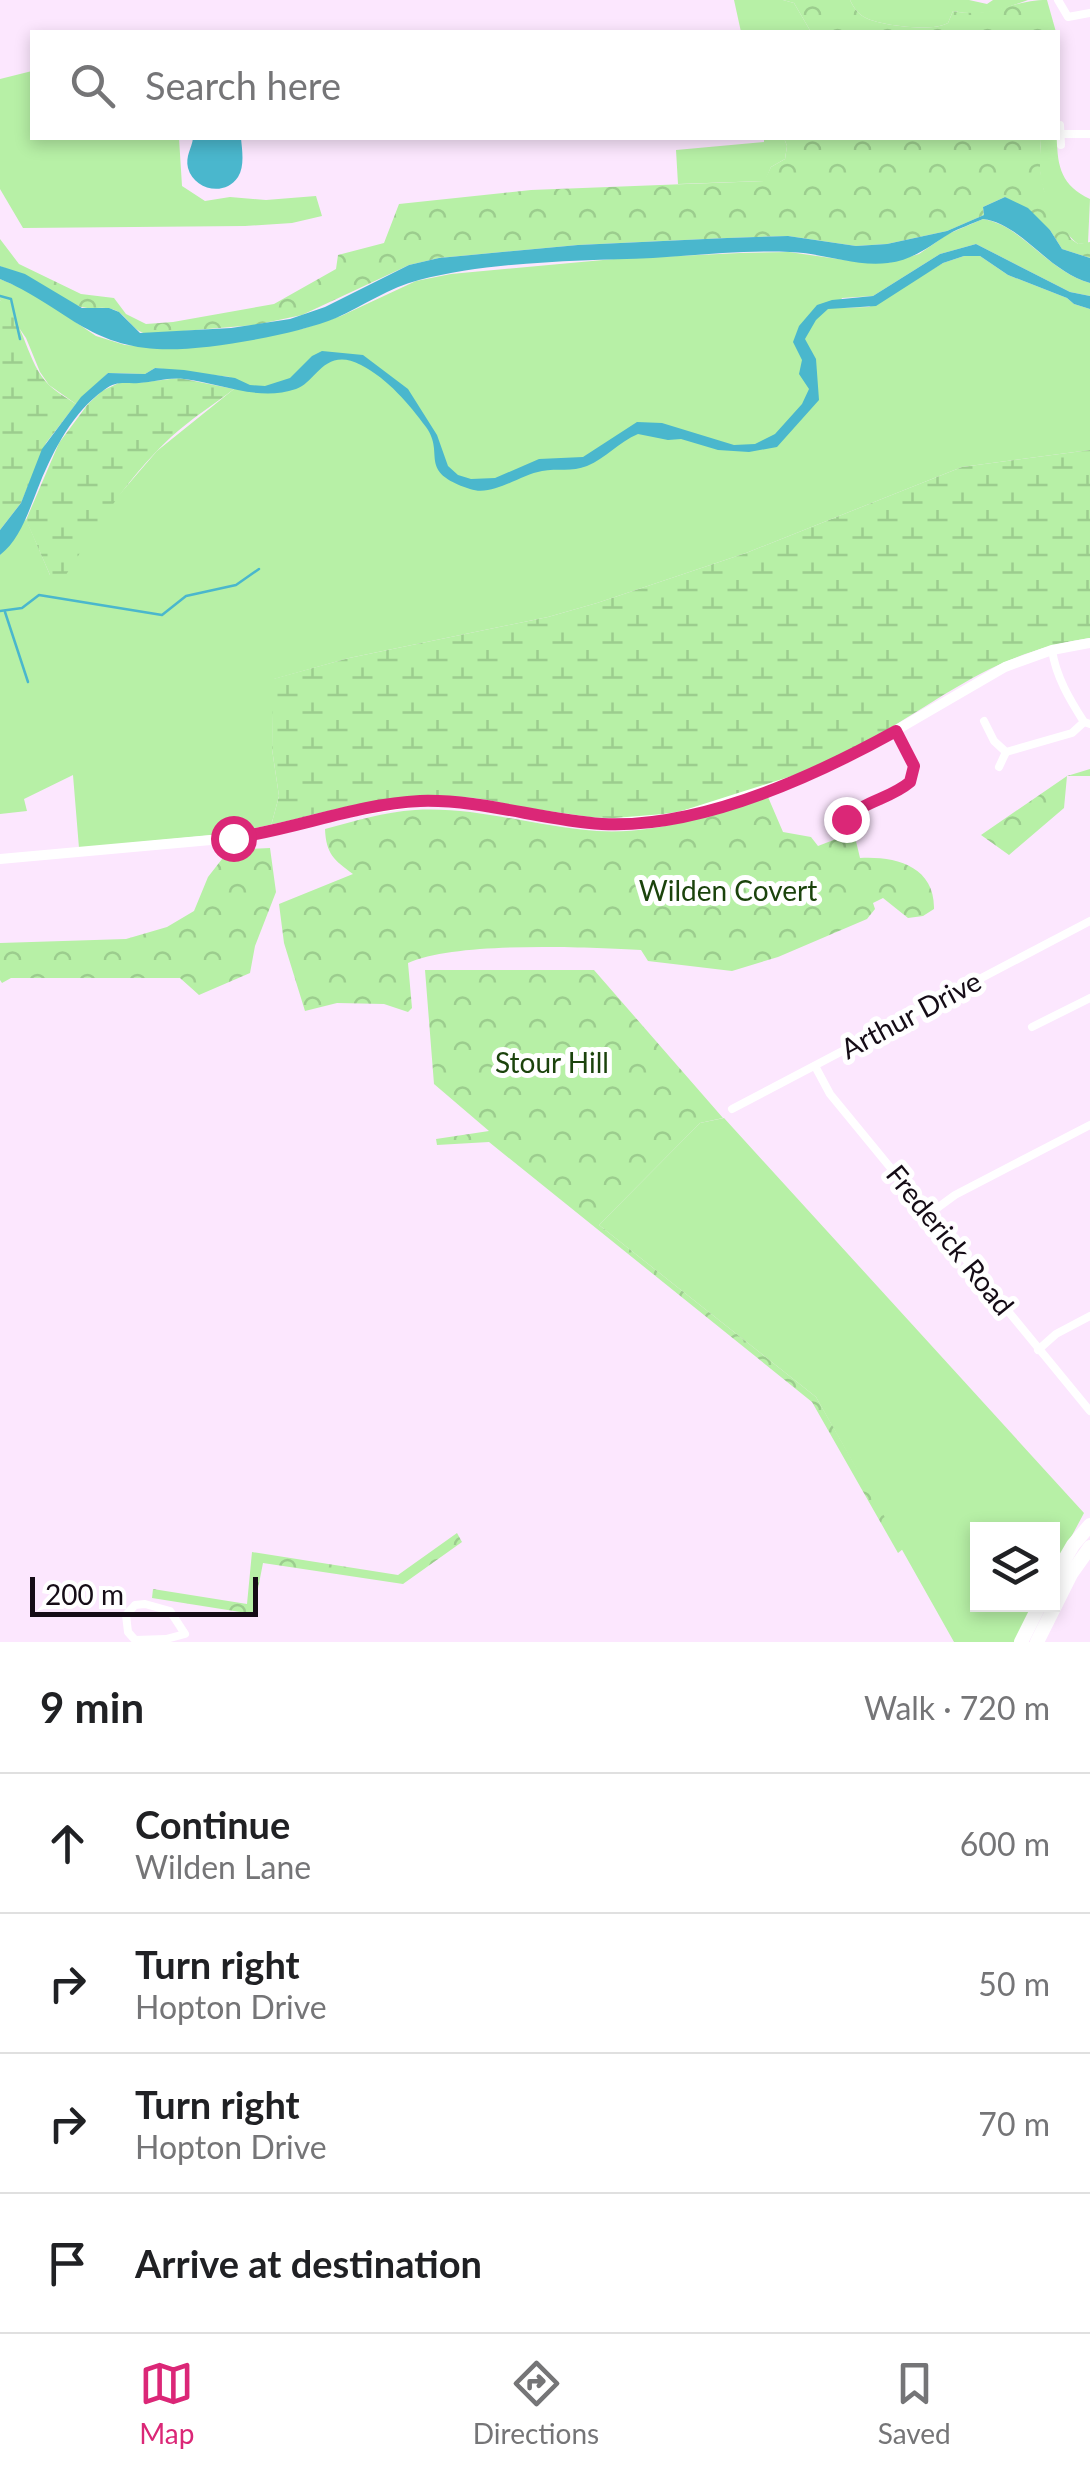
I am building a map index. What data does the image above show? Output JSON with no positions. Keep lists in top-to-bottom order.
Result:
{
  "streets": {
    "street": ["Arthur Drive", "Frederick Road"]
  },
  "crossings": [
    ["Arthur Drive", "Frederick Road"]
  ],
  "parks": ["Wilden Covert", "Stour Hill"],
  "scale_bar": "200 m",
  "page": {
    "search": "Search here",
    "scale": "200 m",
    "heading": ["9 min", "Walk · 720 m"],
    "list": [
      ["Continue", "Wilden Lane", "600 m"],
      ["Turn right", "Hopton Drive", "50 m"],
      ["Turn right", "Hopton Drive", "70 m"],
      "Arrive at destination"
    ],
    "nav": ["Map", "Directions", "Saved"]
  }
}
